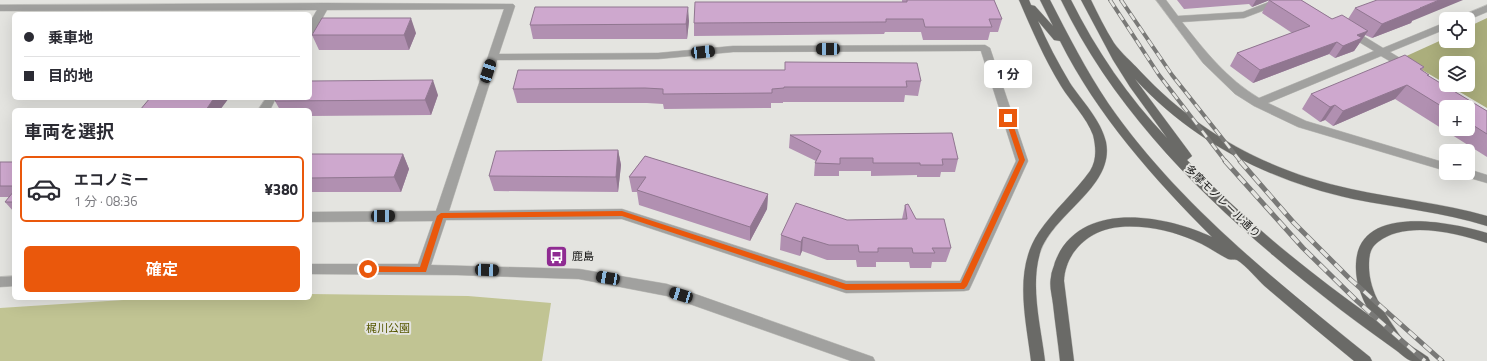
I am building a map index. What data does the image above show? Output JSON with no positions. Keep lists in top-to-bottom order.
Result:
{
  "streets": {
    "main road": ["多摩モノレール通り"]
  },
  "parks": ["梶川公園"],
  "places": {
    "bus stop": ["鹿島"]
  },
  "page": {
    "map_buttons": ["+", "−"],
    "banner": ["乗車地", "目的地"],
    "bubble": "1 分",
    "heading": "車両を選択",
    "list": [
      {
        "name": "エコノミー",
        "note": "1 分 · 08:36",
        "value": "¥380"
      }
    ],
    "buttons": "確定"
  }
}
